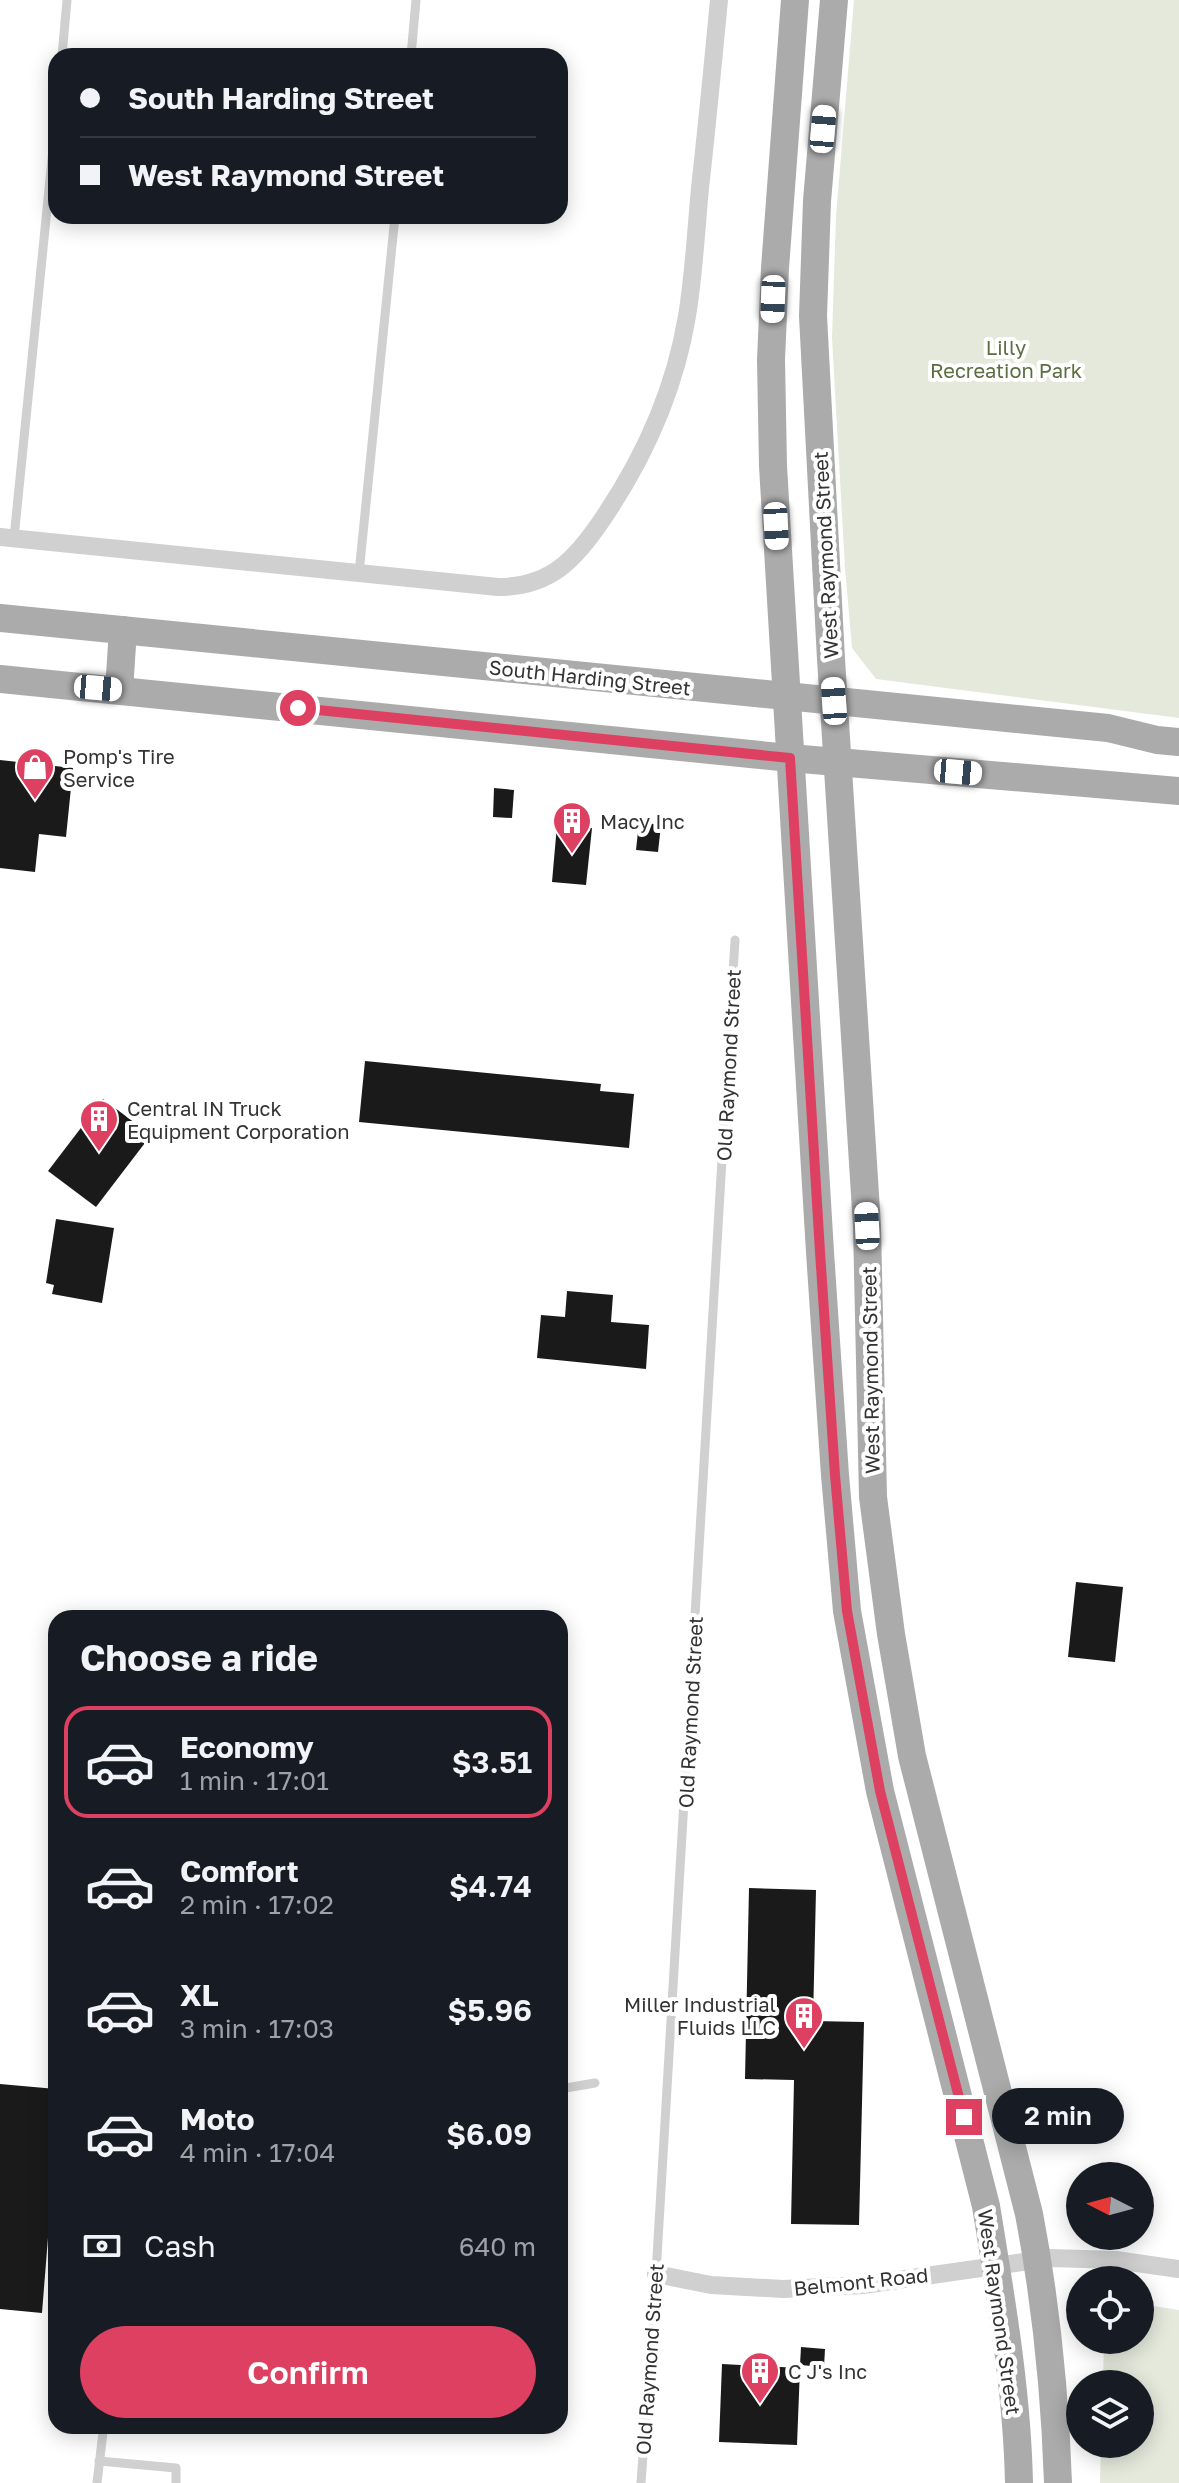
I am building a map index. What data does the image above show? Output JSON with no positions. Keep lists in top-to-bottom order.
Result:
{
  "streets": {
    "main road": ["West Raymond Street", "South Harding Street"],
    "street": ["Belmont Road"],
    "lane": ["Old Raymond Street"]
  },
  "crossings": [
    ["West Raymond Street", "South Harding Street"],
    ["West Raymond Street", "Belmont Road"],
    ["Old Raymond Street", "Belmont Road"]
  ],
  "parks": ["Lilly Recreation Park"],
  "places": {
    "shop": ["Pomp's Tire Service"],
    "building": [
      "Macy Inc",
      "Central IN Truck Equipment Corporation",
      "Miller Industrial Fluids LLC",
      "C J's Inc"
    ]
  },
  "north": "left",
  "page": {
    "banner": ["South Harding Street", "West Raymond Street"],
    "heading": "Choose a ride",
    "list": [
      {
        "name": "Economy",
        "note": "1 min · 17:01",
        "value": "$3.51"
      },
      {
        "name": "Comfort",
        "note": "2 min · 17:02",
        "value": "$4.74"
      },
      {
        "name": "XL",
        "note": "3 min · 17:03",
        "value": "$5.96"
      },
      {
        "name": "Moto",
        "note": "4 min · 17:04",
        "value": "$6.09"
      }
    ],
    "bubble": "2 min",
    "pay": ["Cash", "640 m"],
    "buttons": "Confirm"
  }
}
